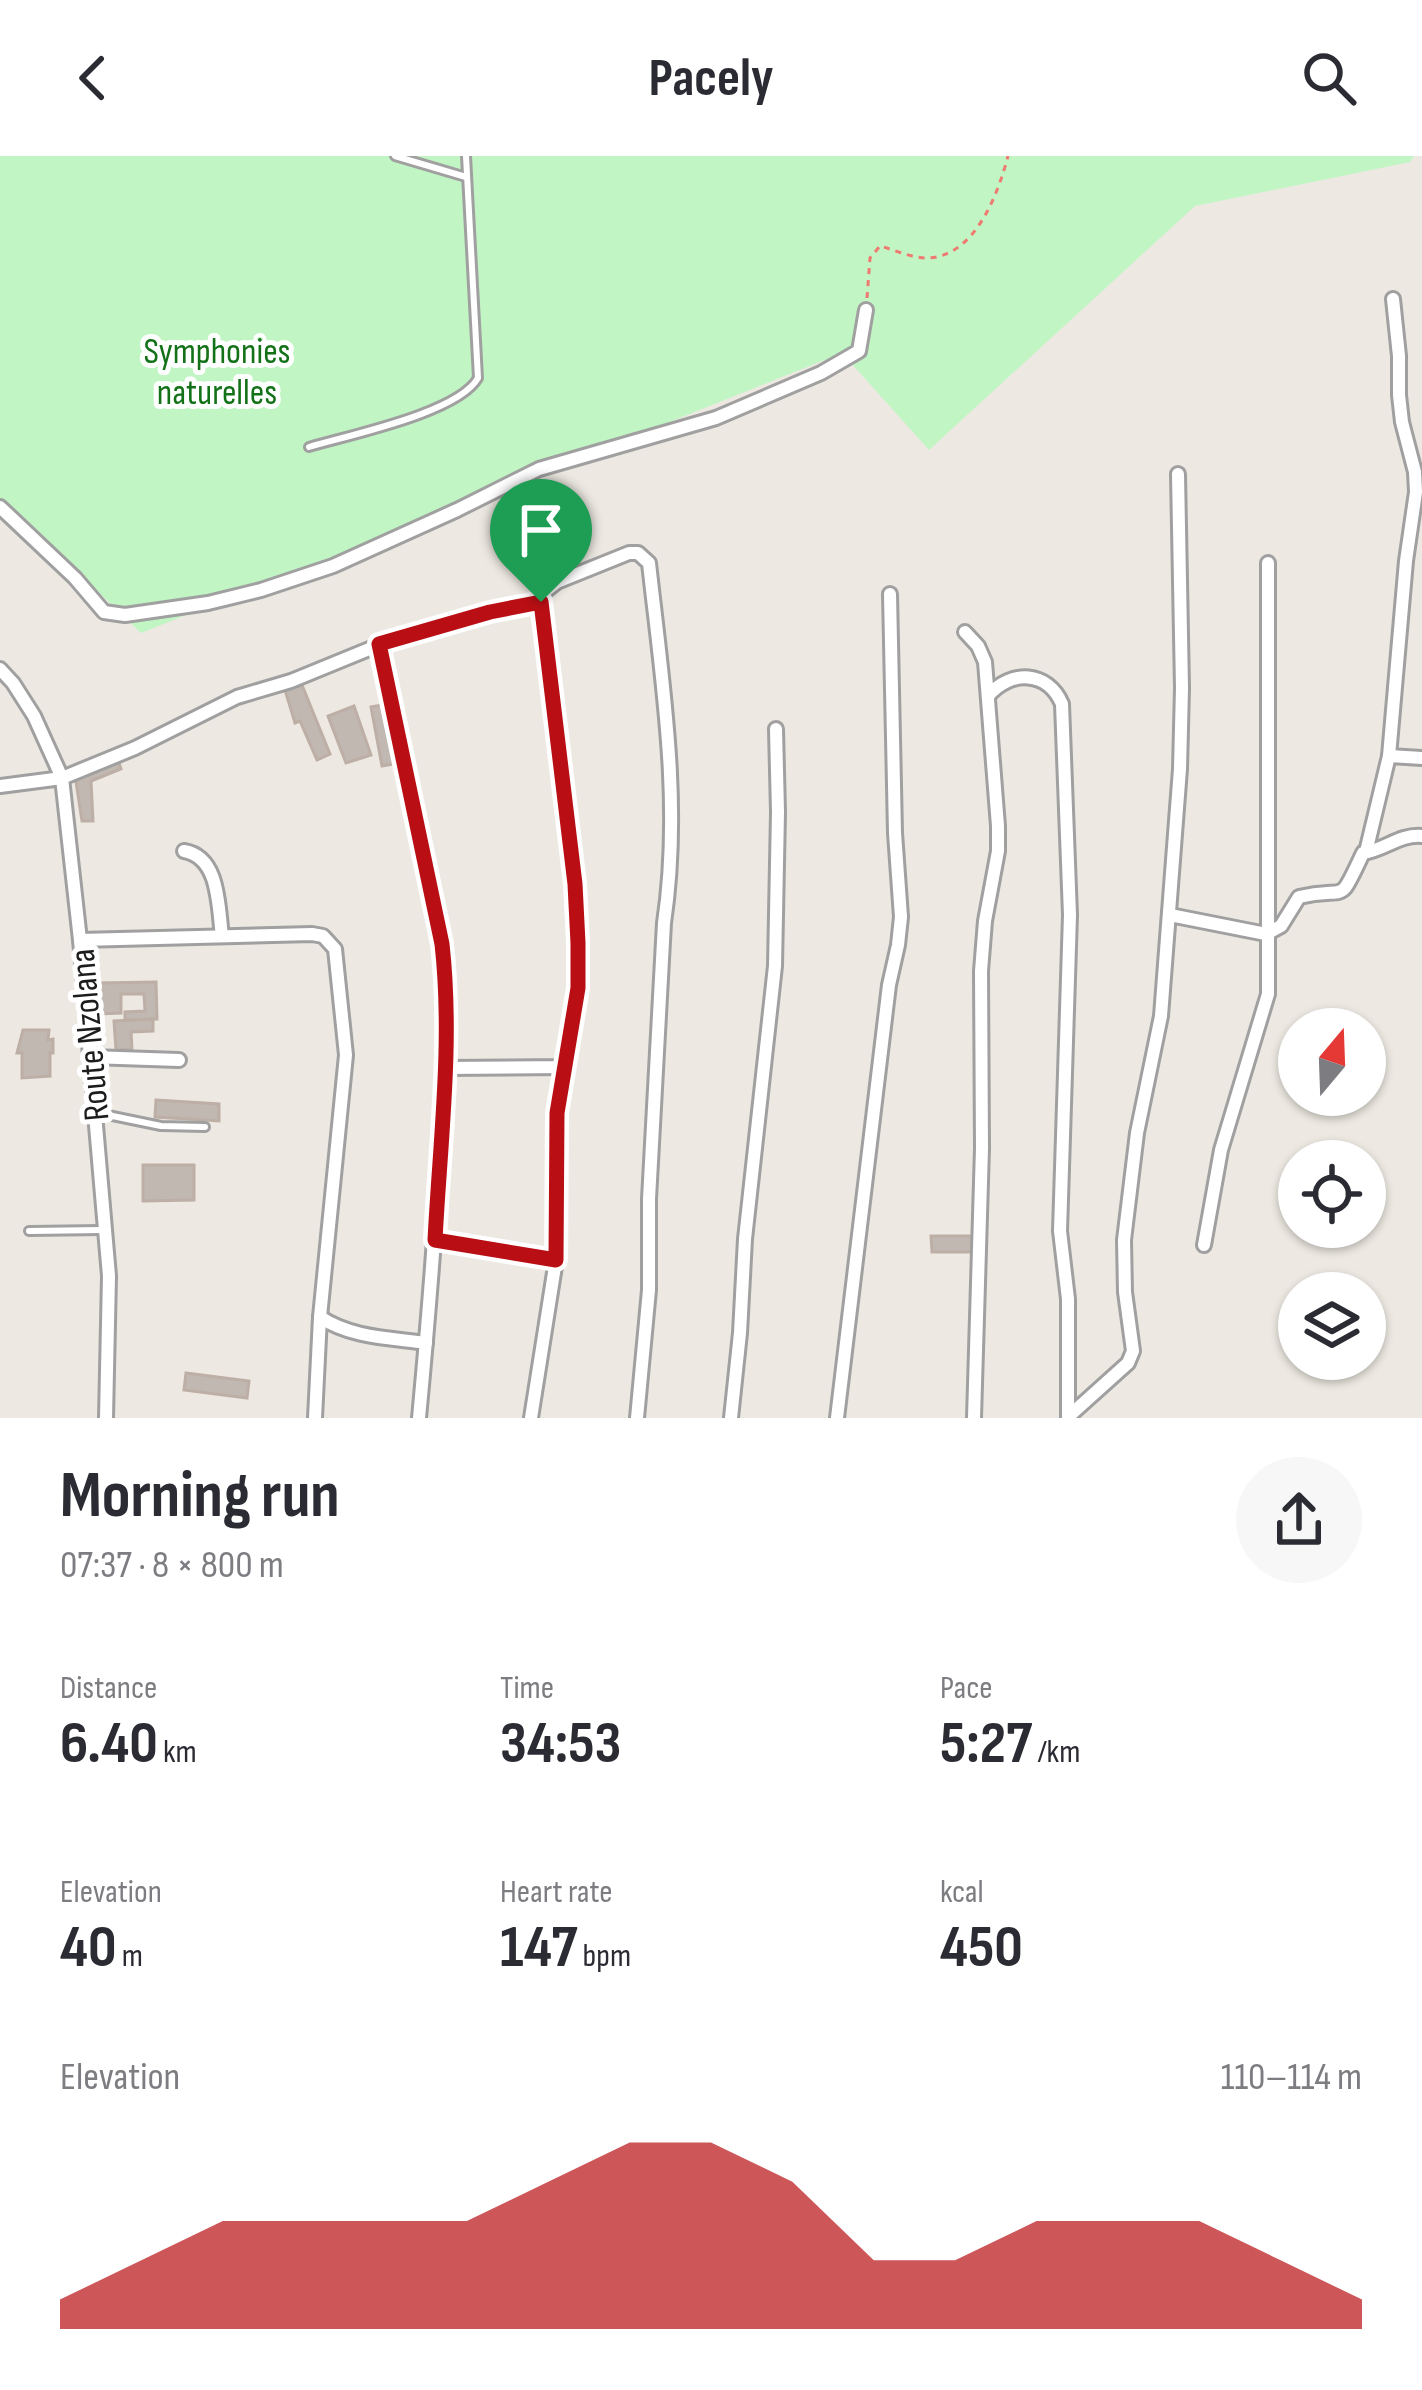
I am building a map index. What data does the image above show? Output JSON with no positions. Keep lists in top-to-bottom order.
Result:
{
  "streets": {
    "street": ["Route Nzolana"]
  },
  "parks": ["Symphonies naturelles"],
  "north": "top",
  "page": {
    "header": "Pacely",
    "heading": ["Morning run", "07:37 · 8 × 800 m"],
    "stats": [
      ["Distance", "6.40 km"],
      ["Time", "34:53"],
      ["Pace", "5:27 /km"],
      ["Elevation", "40 m"],
      ["Heart rate", "147 bpm"],
      ["kcal", "450"]
    ],
    "chart": ["Elevation", "110–114 m"]
  }
}
